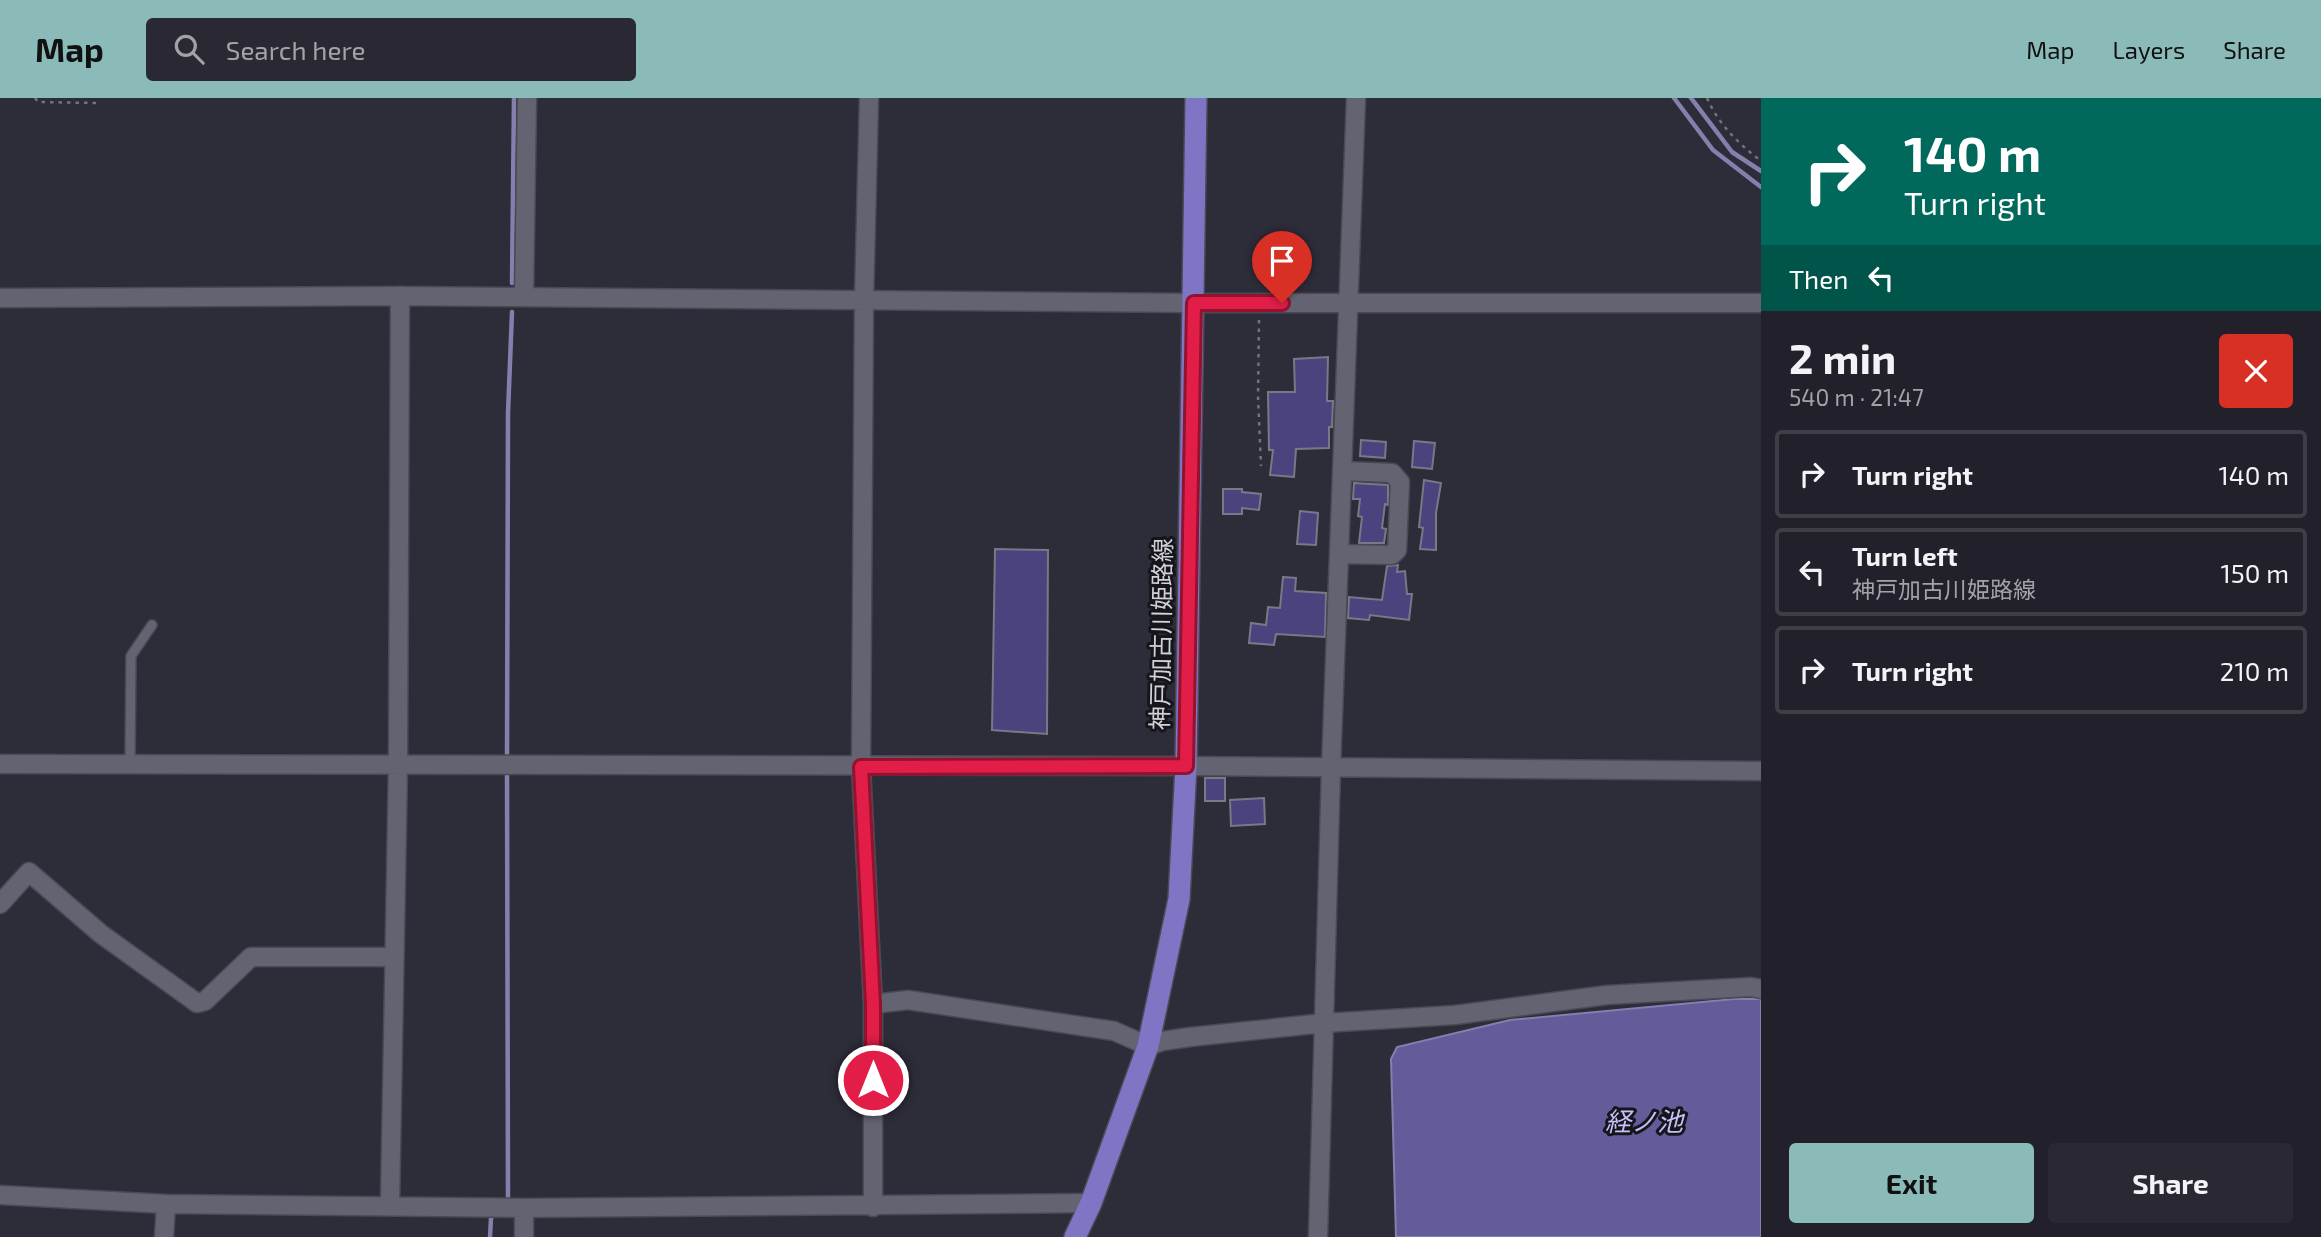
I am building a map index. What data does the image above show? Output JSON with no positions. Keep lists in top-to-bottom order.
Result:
{
  "streets": {
    "main road": ["神戸加古川姫路線"]
  },
  "water": ["経ノ池"],
  "page": {
    "header": "Map",
    "search": "Search here",
    "nav": ["Map", "Layers", "Share"],
    "turn": ["140 m", "Turn right"],
    "then": "Then",
    "heading": ["2 min", "540 m · 21:47"],
    "list": [
      {
        "name": "Turn right",
        "value": "140 m"
      },
      {
        "name": "Turn left",
        "note": "神戸加古川姫路線",
        "value": "150 m"
      },
      {
        "name": "Turn right",
        "value": "210 m"
      }
    ],
    "buttons": ["Exit", "Share"]
  }
}
